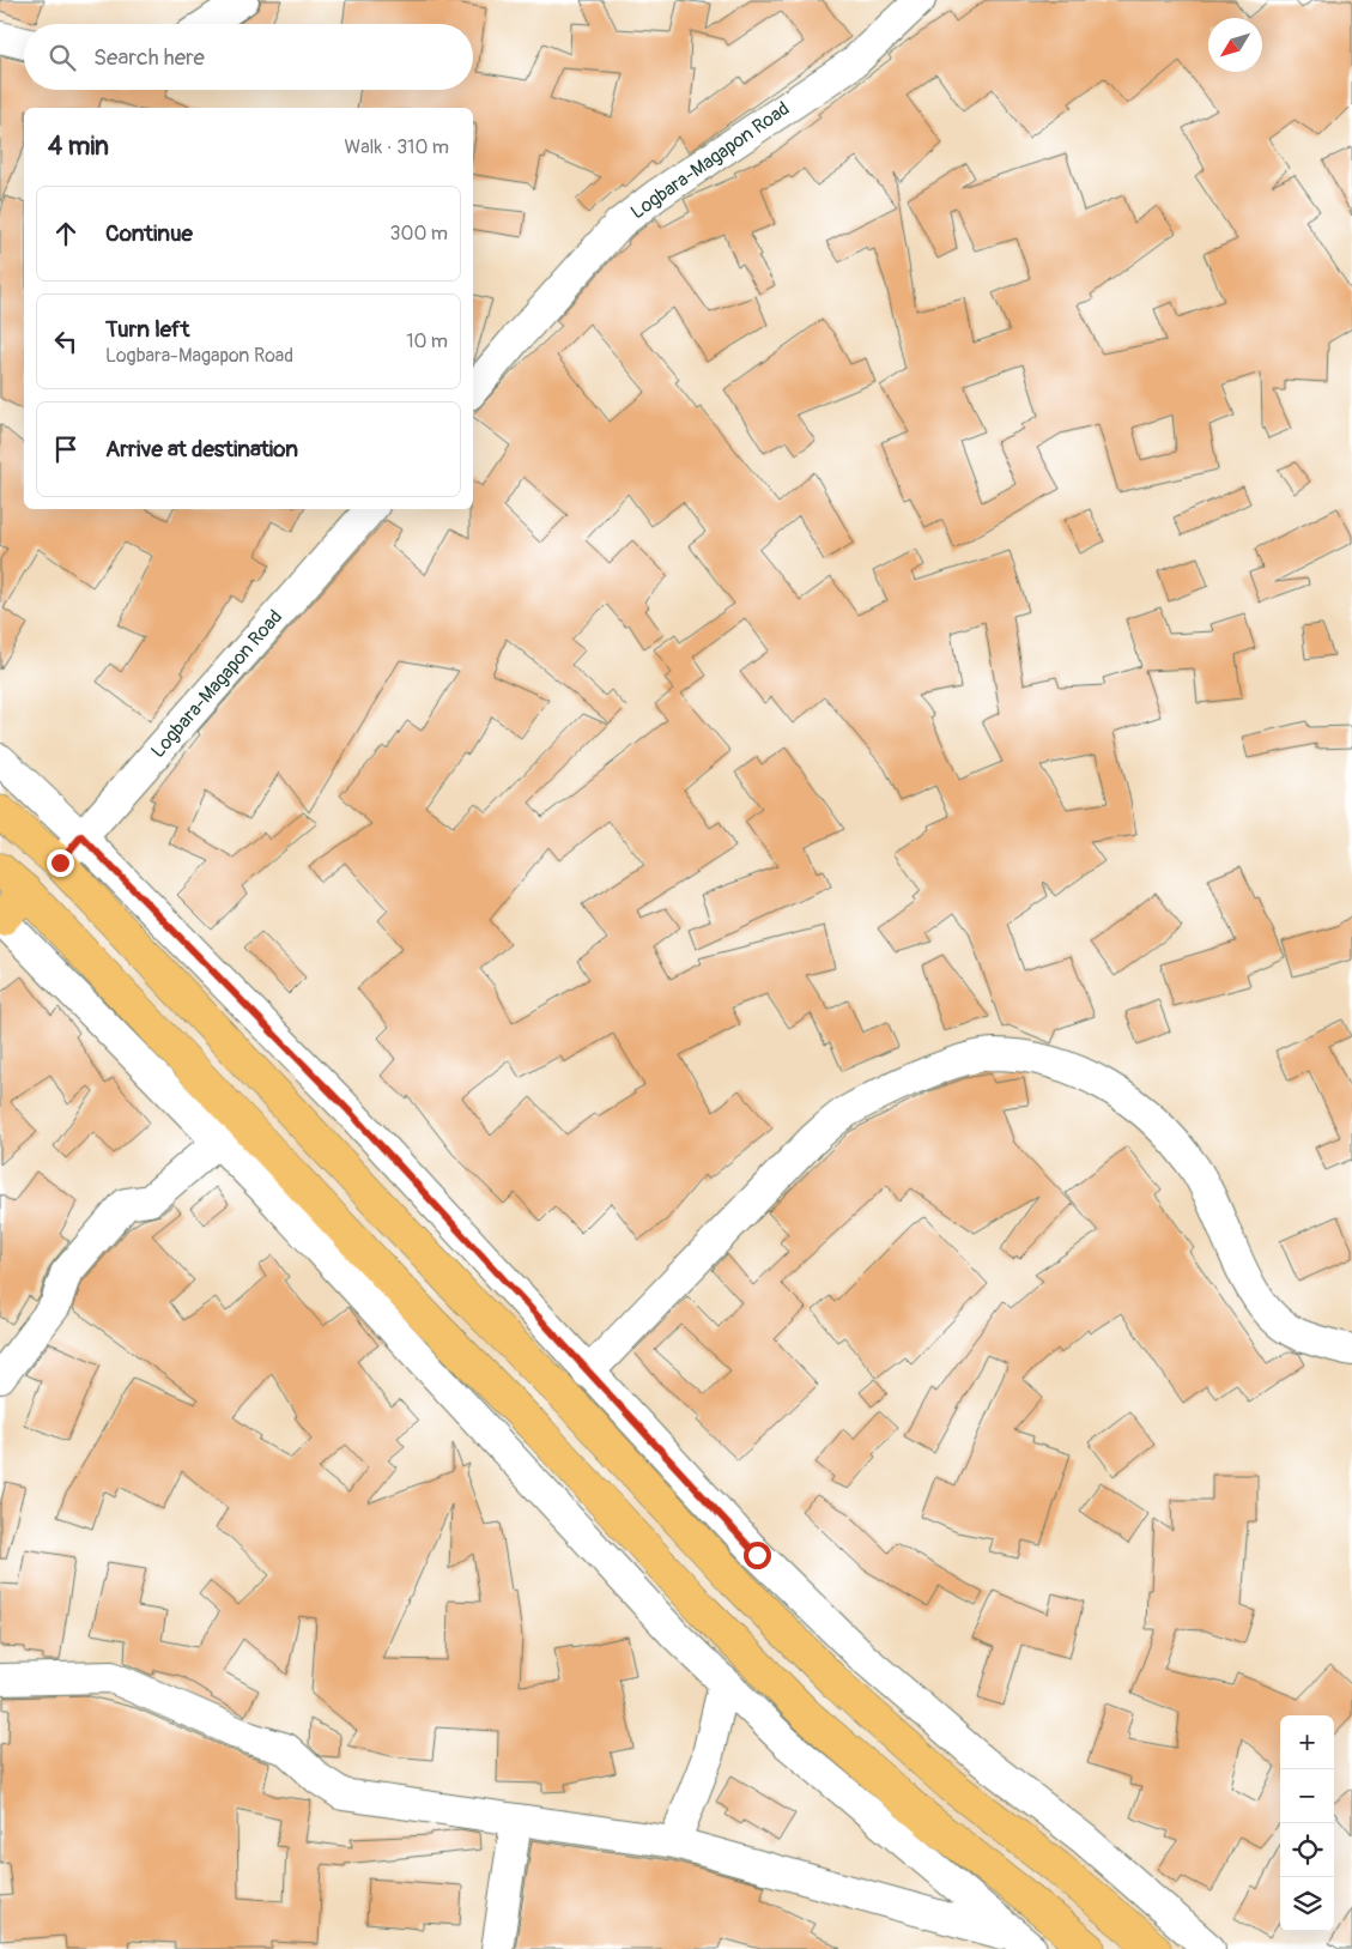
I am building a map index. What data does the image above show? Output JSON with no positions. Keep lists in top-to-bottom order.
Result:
{
  "streets": {
    "street": ["Logbara-Magapon Road"]
  },
  "north": "bottom left",
  "page": {
    "search": "Search here",
    "heading": ["4 min", "Walk · 310 m"],
    "list": [
      ["Continue", "300 m"],
      ["Turn left", "Logbara-Magapon Road", "10 m"],
      "Arrive at destination"
    ],
    "map_buttons": ["+", "−"]
  }
}
